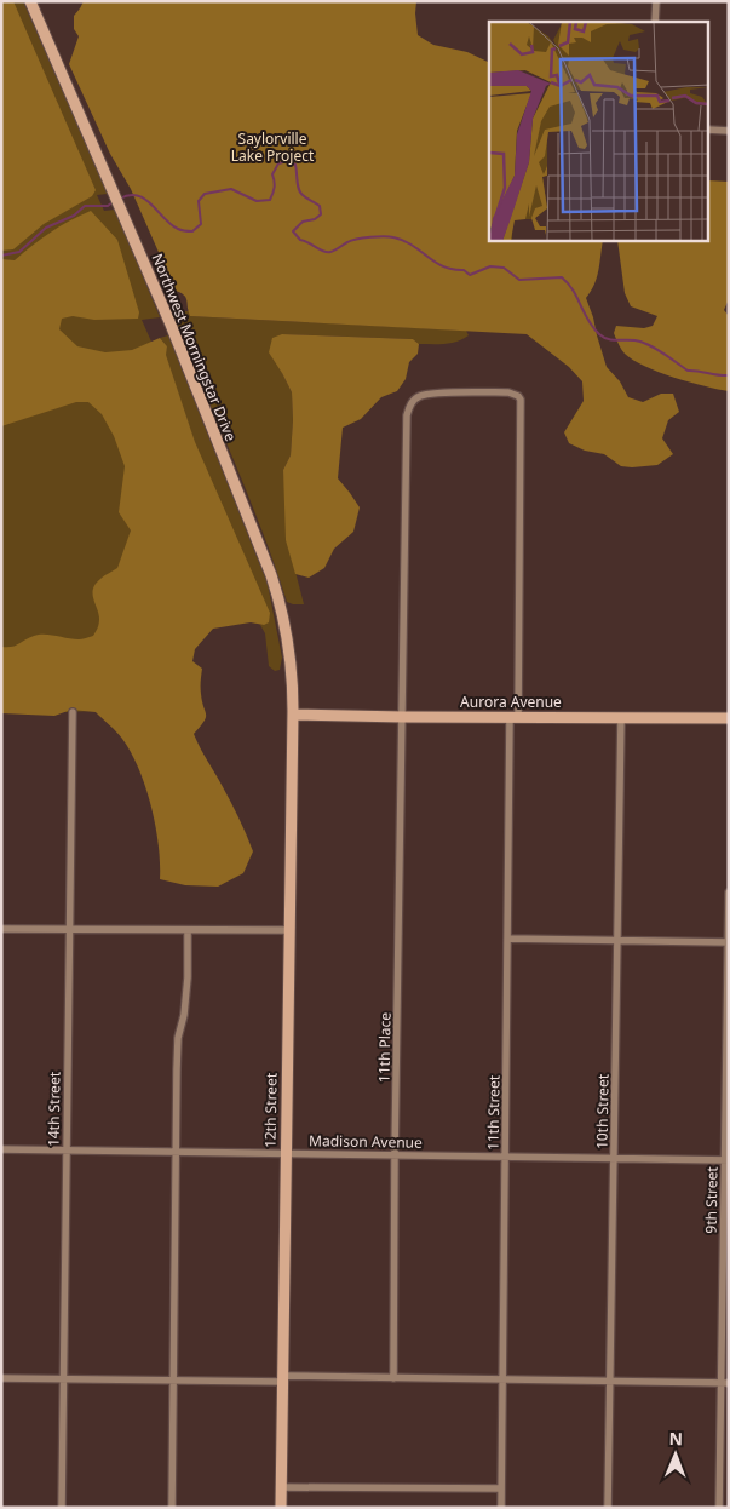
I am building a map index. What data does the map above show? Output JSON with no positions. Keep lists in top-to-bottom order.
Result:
{
  "streets": {
    "main road": ["Northwest Morningstar Drive", "Aurora Avenue", "12th Street"],
    "street": [
      "11th Place",
      "14th Street",
      "10th Street",
      "11th Street",
      "Madison Avenue",
      "9th Street"
    ]
  },
  "crossings": [
    ["Northwest Morningstar Drive", "Aurora Avenue"],
    ["Northwest Morningstar Drive", "12th Street"],
    ["Aurora Avenue", "11th Place"],
    ["Aurora Avenue", "12th Street"],
    ["Aurora Avenue", "10th Street"],
    ["Aurora Avenue", "11th Street"],
    ["11th Place", "11th Street"],
    ["11th Place", "Madison Avenue"],
    ["14th Street", "Madison Avenue"],
    ["12th Street", "Madison Avenue"],
    ["10th Street", "Madison Avenue"],
    ["11th Street", "Madison Avenue"],
    ["Madison Avenue", "9th Street"]
  ],
  "parks": ["Saylorville Lake Project"],
  "north": "top"
}
